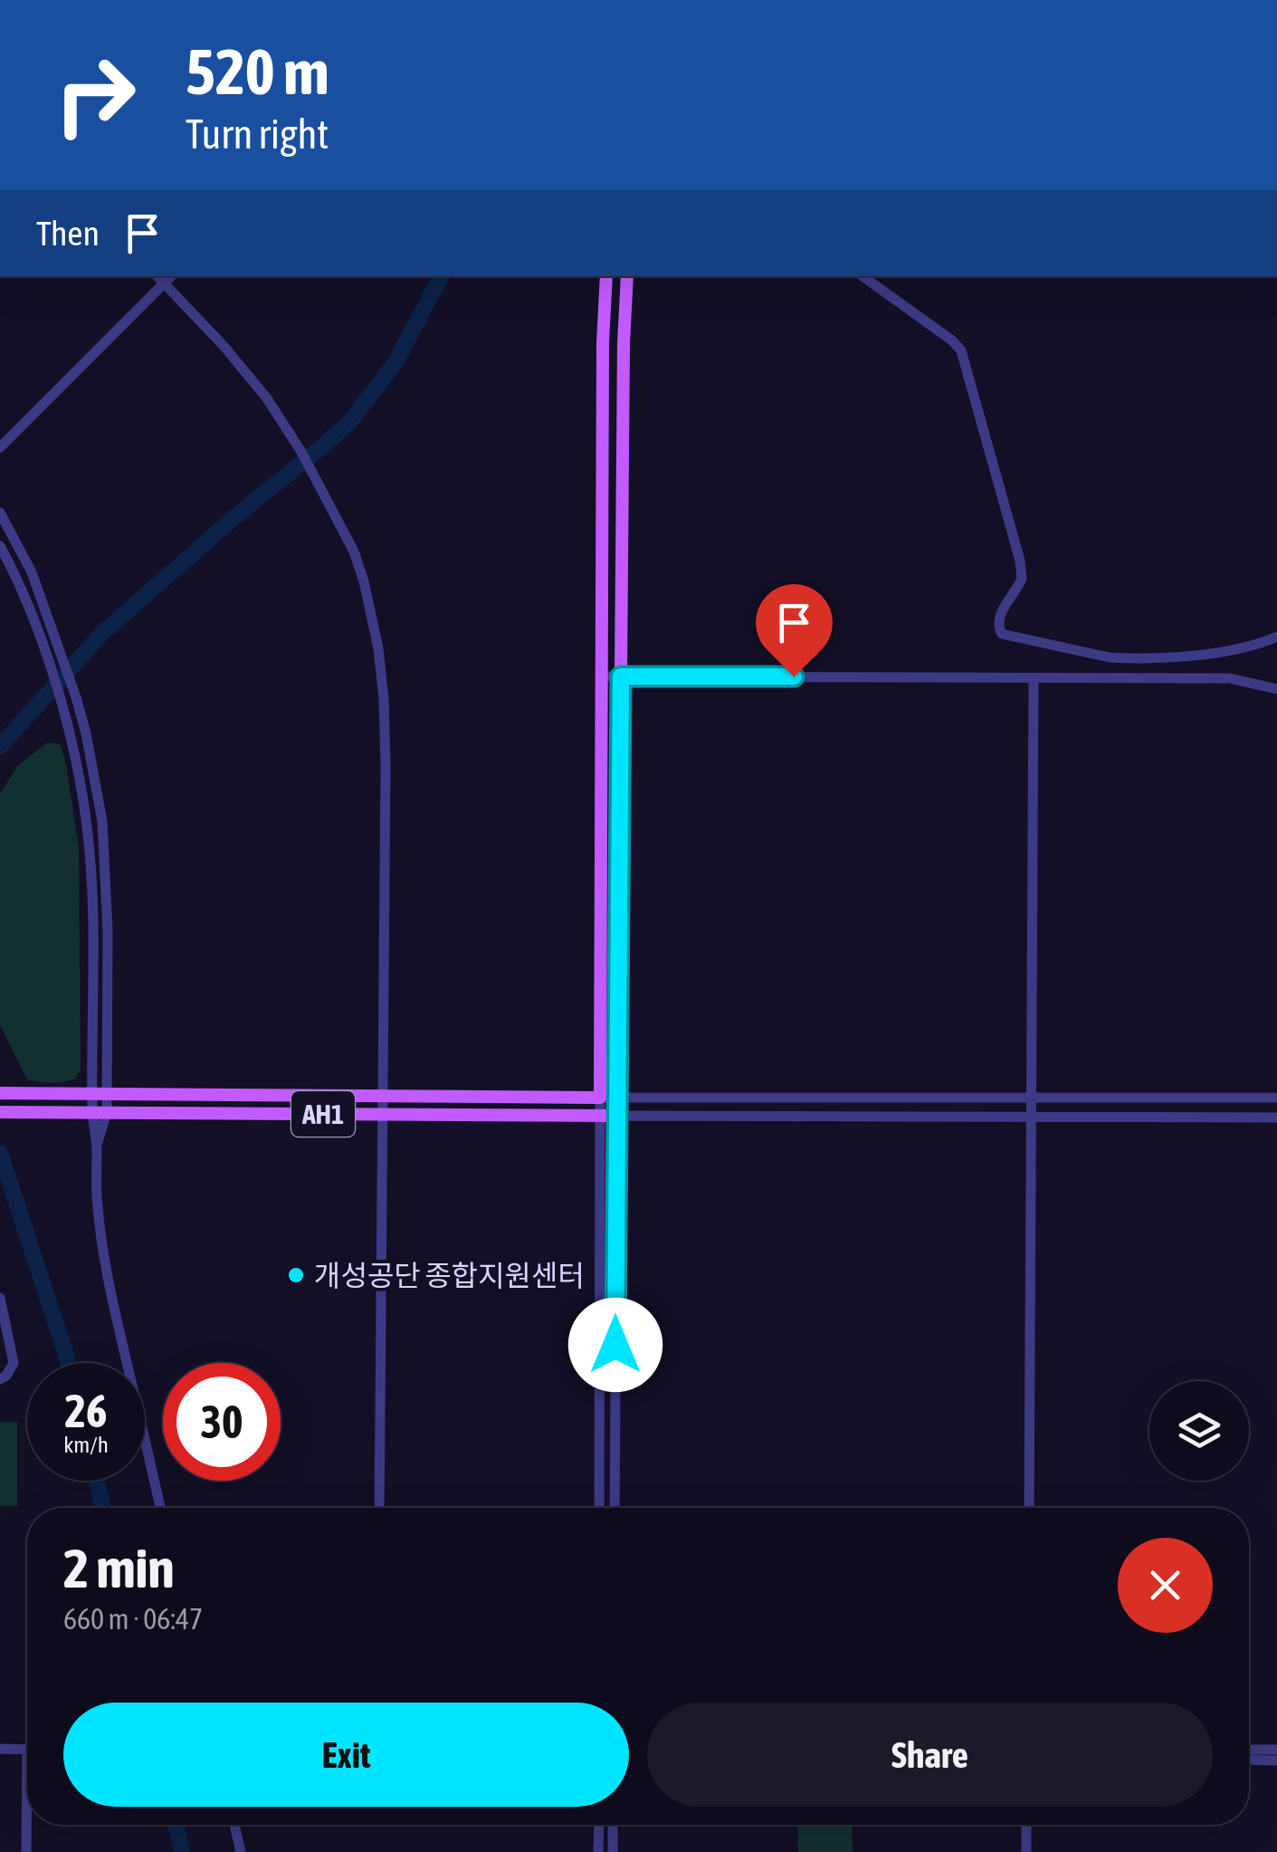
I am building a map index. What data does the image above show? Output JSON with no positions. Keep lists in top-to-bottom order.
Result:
{
  "streets": {
    "main road": ["AH1"]
  },
  "places": ["개성공단 종합지원센터"],
  "page": {
    "turn": ["520 m", "Turn right"],
    "then": "Then",
    "speed": "26 km/h",
    "limit": "30",
    "heading": ["2 min", "660 m · 06:47"],
    "buttons": ["Exit", "Share"]
  }
}
